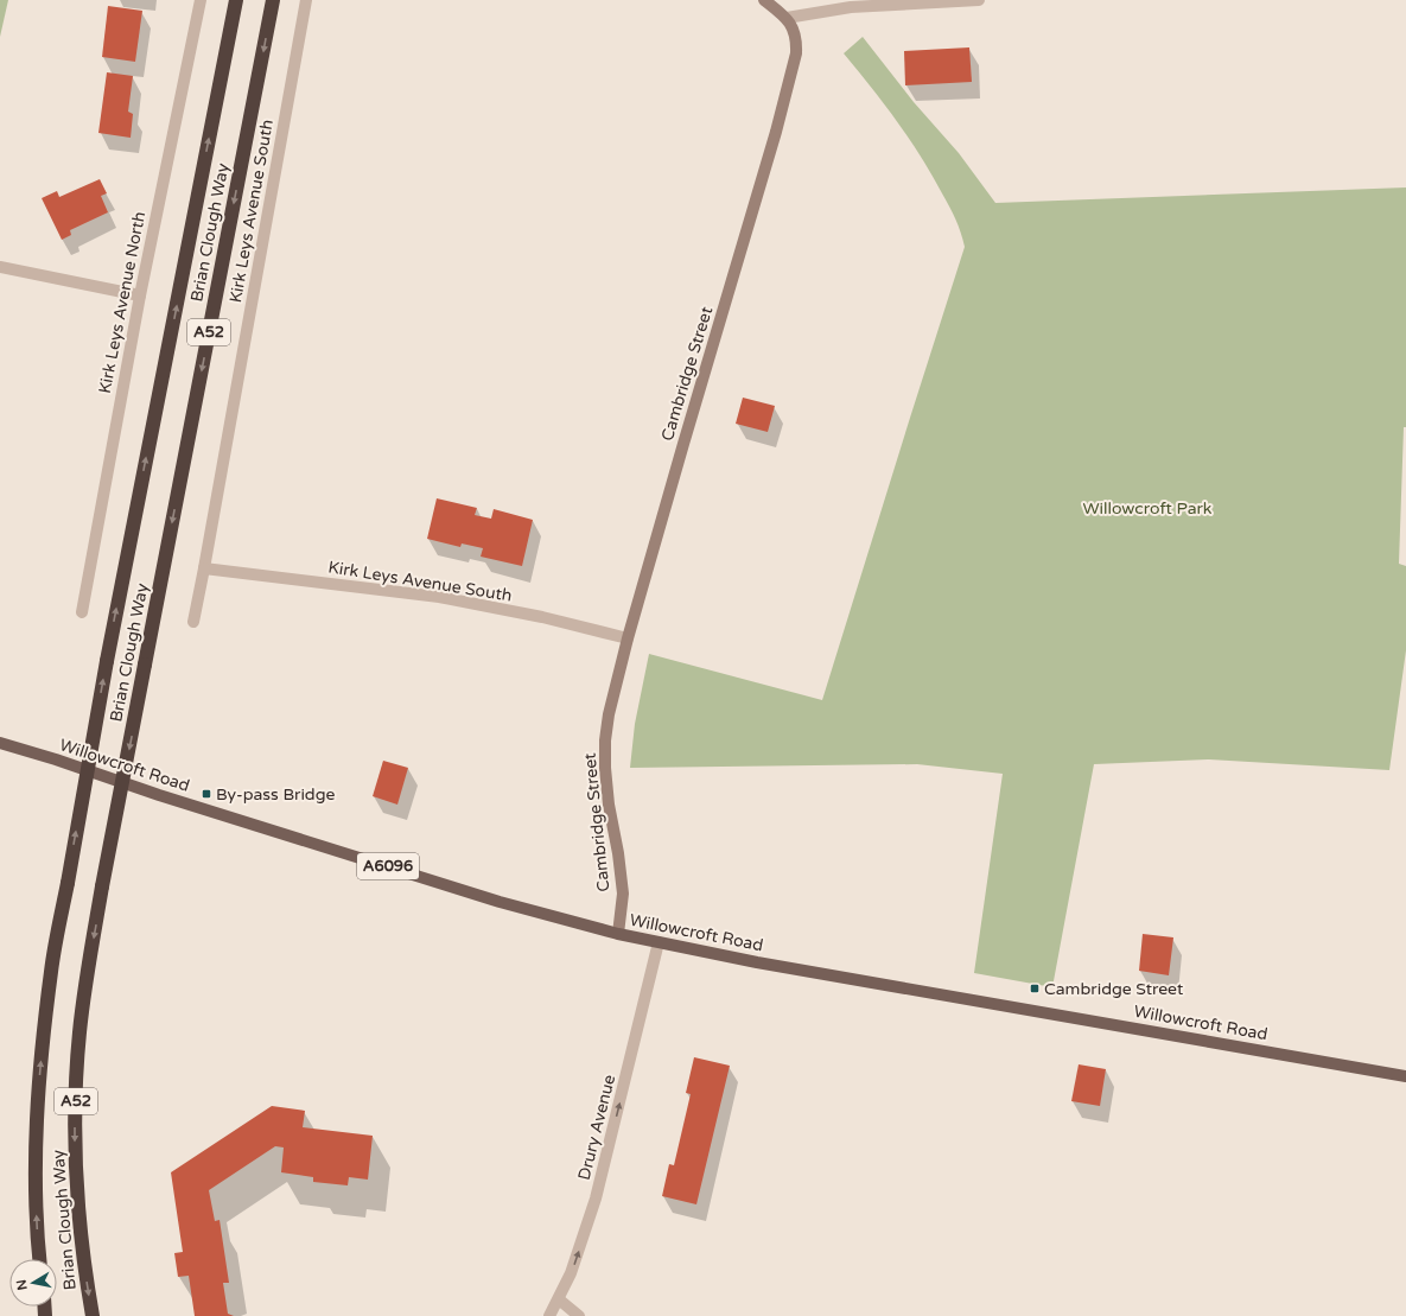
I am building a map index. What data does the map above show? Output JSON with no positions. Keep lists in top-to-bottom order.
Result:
{
  "streets": {
    "highway": ["Brian Clough Way", "A52"],
    "main road": ["Willowcroft Road", "A6096"],
    "street": [
      "Kirk Leys Avenue South",
      "Kirk Leys Avenue North",
      "Cambridge Street",
      "Drury Avenue"
    ]
  },
  "crossings": [
    ["Kirk Leys Avenue South", "Cambridge Street"],
    ["Cambridge Street", "Willowcroft Road"],
    ["Willowcroft Road", "Drury Avenue"]
  ],
  "one_way": ["Drury Avenue"],
  "parks": ["Willowcroft Park"],
  "places": {
    "transit": ["By-pass Bridge", "Cambridge Street"]
  },
  "north": "left"
}
